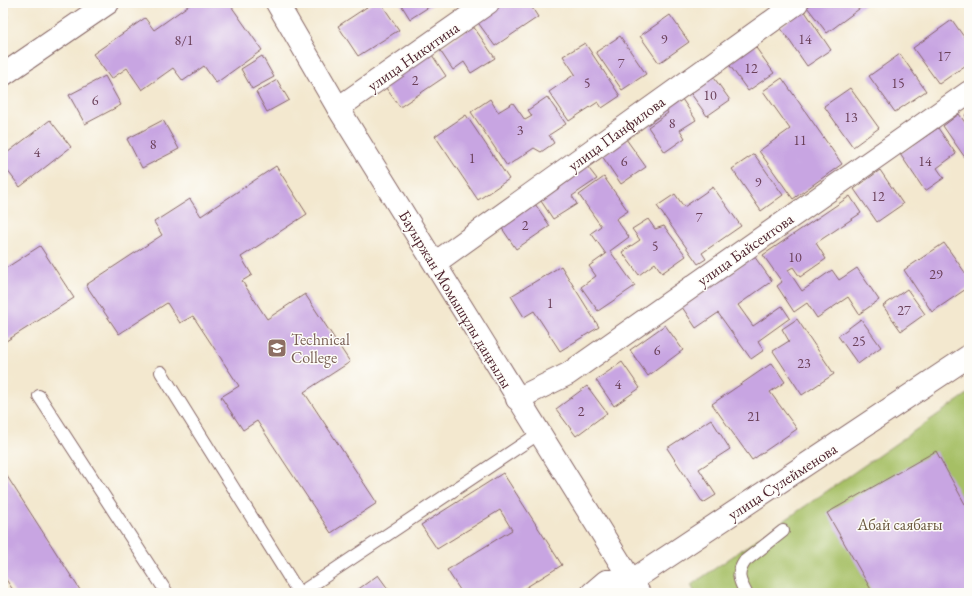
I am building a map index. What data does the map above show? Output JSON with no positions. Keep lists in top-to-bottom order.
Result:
{
  "streets": {
    "street": [
      "улица Никитина",
      "улица Панфилова",
      "улица Байсеитова",
      "Бауыржан Момышұлы даңғылы",
      "улица Сулейменова"
    ]
  },
  "crossings": [
    ["улица Никитина", "Бауыржан Момышұлы даңғылы"],
    ["улица Панфилова", "Бауыржан Момышұлы даңғылы"],
    ["улица Байсеитова", "Бауыржан Момышұлы даңғылы"],
    ["Бауыржан Момышұлы даңғылы", "улица Сулейменова"]
  ],
  "parks": ["Абай саябағы"],
  "places": {
    "school or university": ["Technical College"]
  },
  "house_numbers": [
    "9",
    "14",
    "8/1",
    "17",
    "7",
    "12",
    "2",
    "5",
    "15",
    "10",
    "6",
    "13",
    "8",
    "3",
    "11",
    "8",
    "4",
    "1",
    "6",
    "14",
    "9",
    "12",
    "7",
    "2",
    "5",
    "10",
    "29",
    "1",
    "27",
    "25",
    "6",
    "23",
    "4",
    "2",
    "21"
  ]
}
